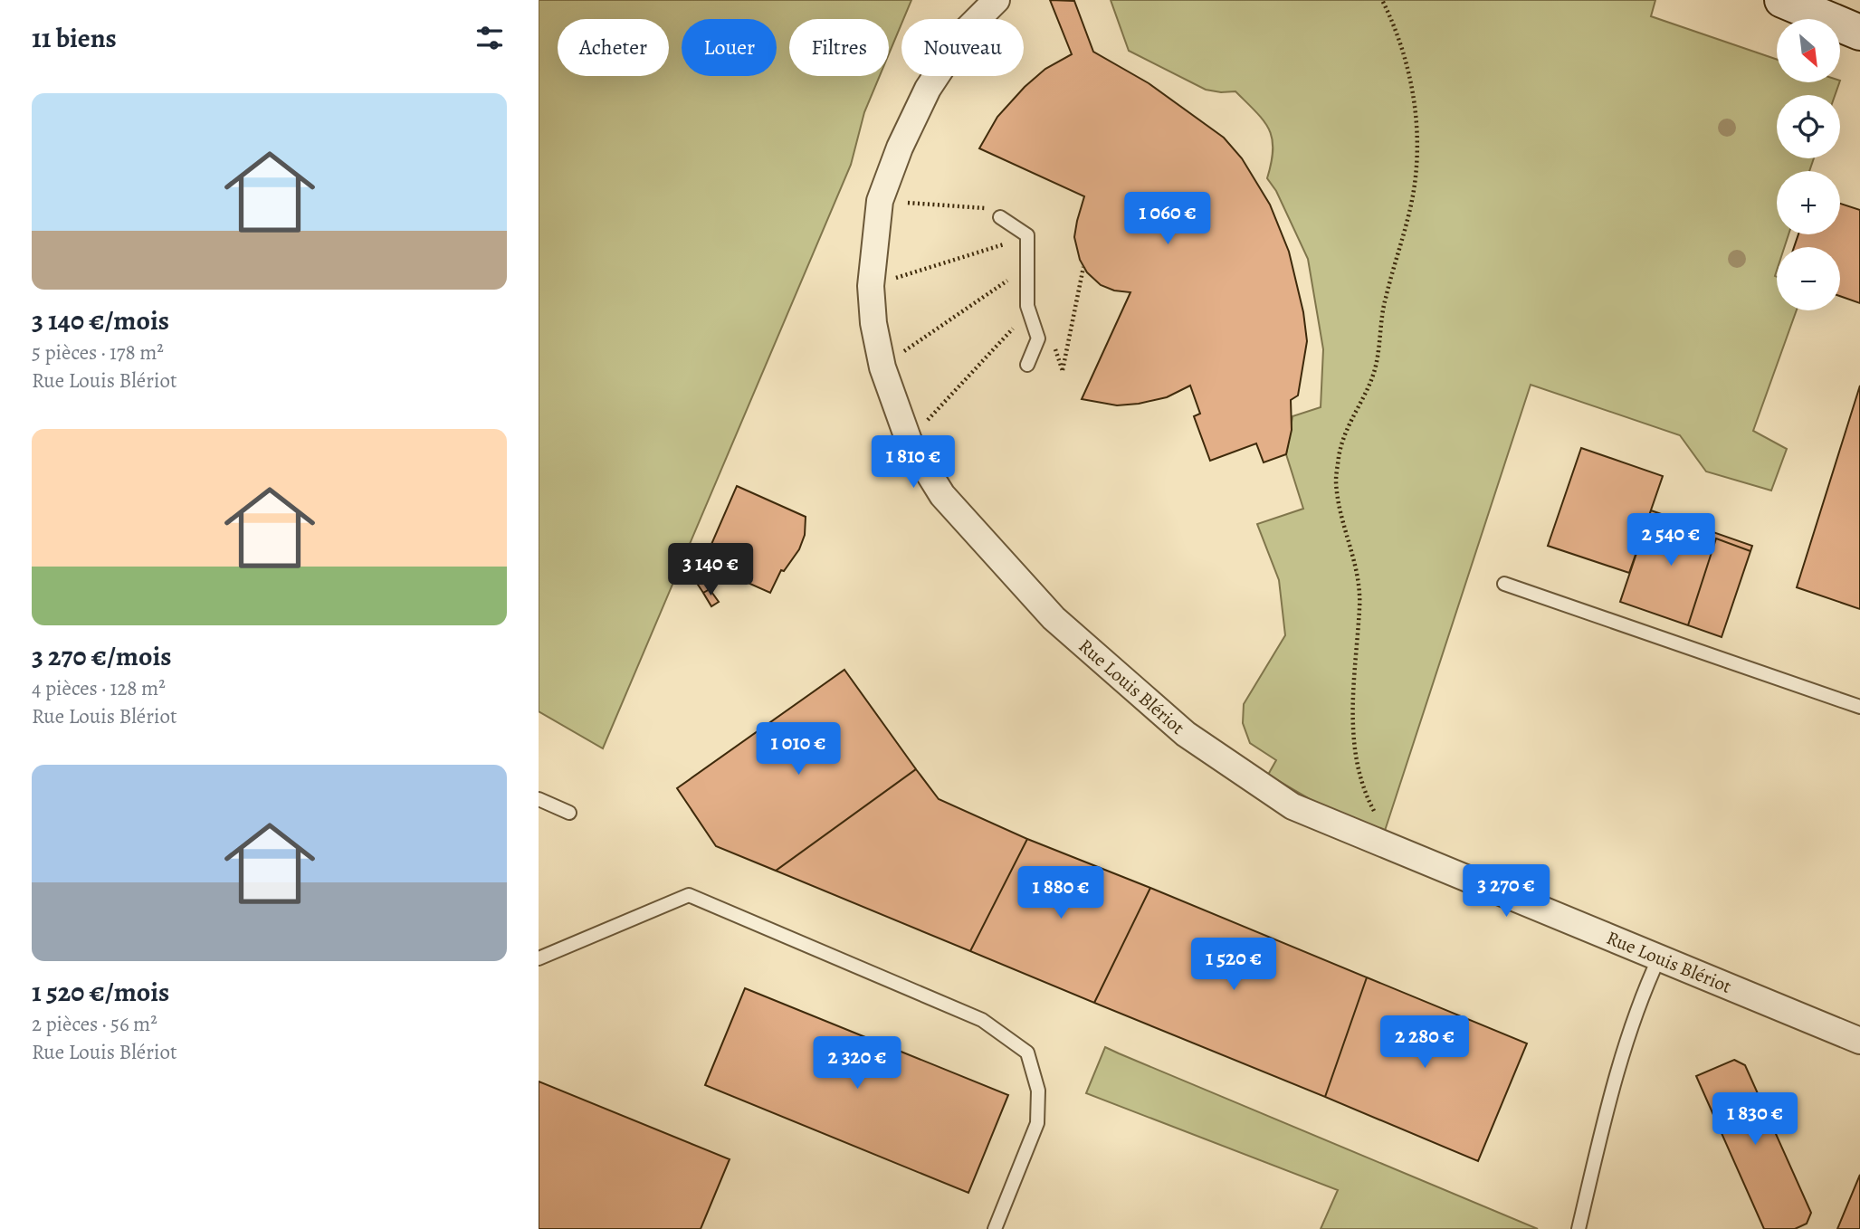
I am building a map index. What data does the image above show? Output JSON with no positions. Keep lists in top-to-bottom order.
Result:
{
  "streets": {
    "street": ["Rue Louis Blériot"]
  },
  "north": "bottom right",
  "page": {
    "heading": "11 biens",
    "map_buttons": ["+", "−"],
    "chip": [
      "Acheter",
      "Louer",
      "Filtres",
      "Nouveau"
    ],
    "list": [
      {
        "name": "3 140 €/mois",
        "note": "5 pièces · 178 m² · Rue Louis Blériot"
      },
      {
        "name": "3 270 €/mois",
        "note": "4 pièces · 128 m² · Rue Louis Blériot"
      },
      {
        "name": "1 520 €/mois",
        "note": "2 pièces · 56 m² · Rue Louis Blériot"
      }
    ],
    "price": [
      "1 060 €",
      "1 810 €",
      "2 540 €",
      "3 140 €",
      "1 010 €",
      "3 270 €",
      "1 880 €",
      "1 520 €",
      "2 280 €",
      "2 320 €",
      "1 830 €"
    ]
  }
}
